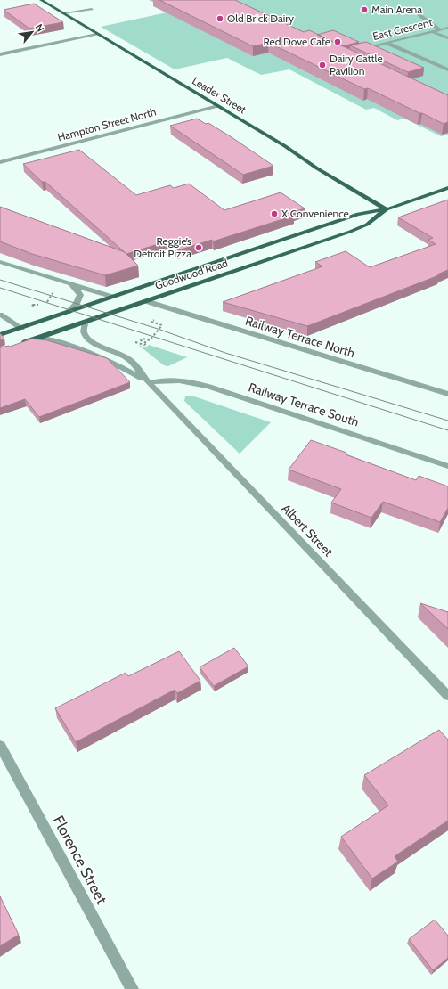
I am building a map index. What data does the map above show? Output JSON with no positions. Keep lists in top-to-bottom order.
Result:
{
  "streets": {
    "main road": ["Leader Street", "Goodwood Road"],
    "street": [
      "East Crescent",
      "Hampton Street North",
      "Railway Terrace North",
      "Railway Terrace South",
      "Albert Street",
      "Florence Street"
    ]
  },
  "crossings": [
    ["Leader Street", "Hampton Street North"],
    ["Leader Street", "Goodwood Road"],
    ["Goodwood Road", "Railway Terrace North"],
    ["Goodwood Road", "Albert Street"],
    ["Railway Terrace South", "Albert Street"]
  ],
  "places": [
    "Main Arena",
    "Old Brick Dairy",
    "Red Dove Cafe",
    "Dairy Cattle Pavilion",
    "X Convenience",
    "Reggie’s Detroit Pizza"
  ],
  "north": "top right"
}
